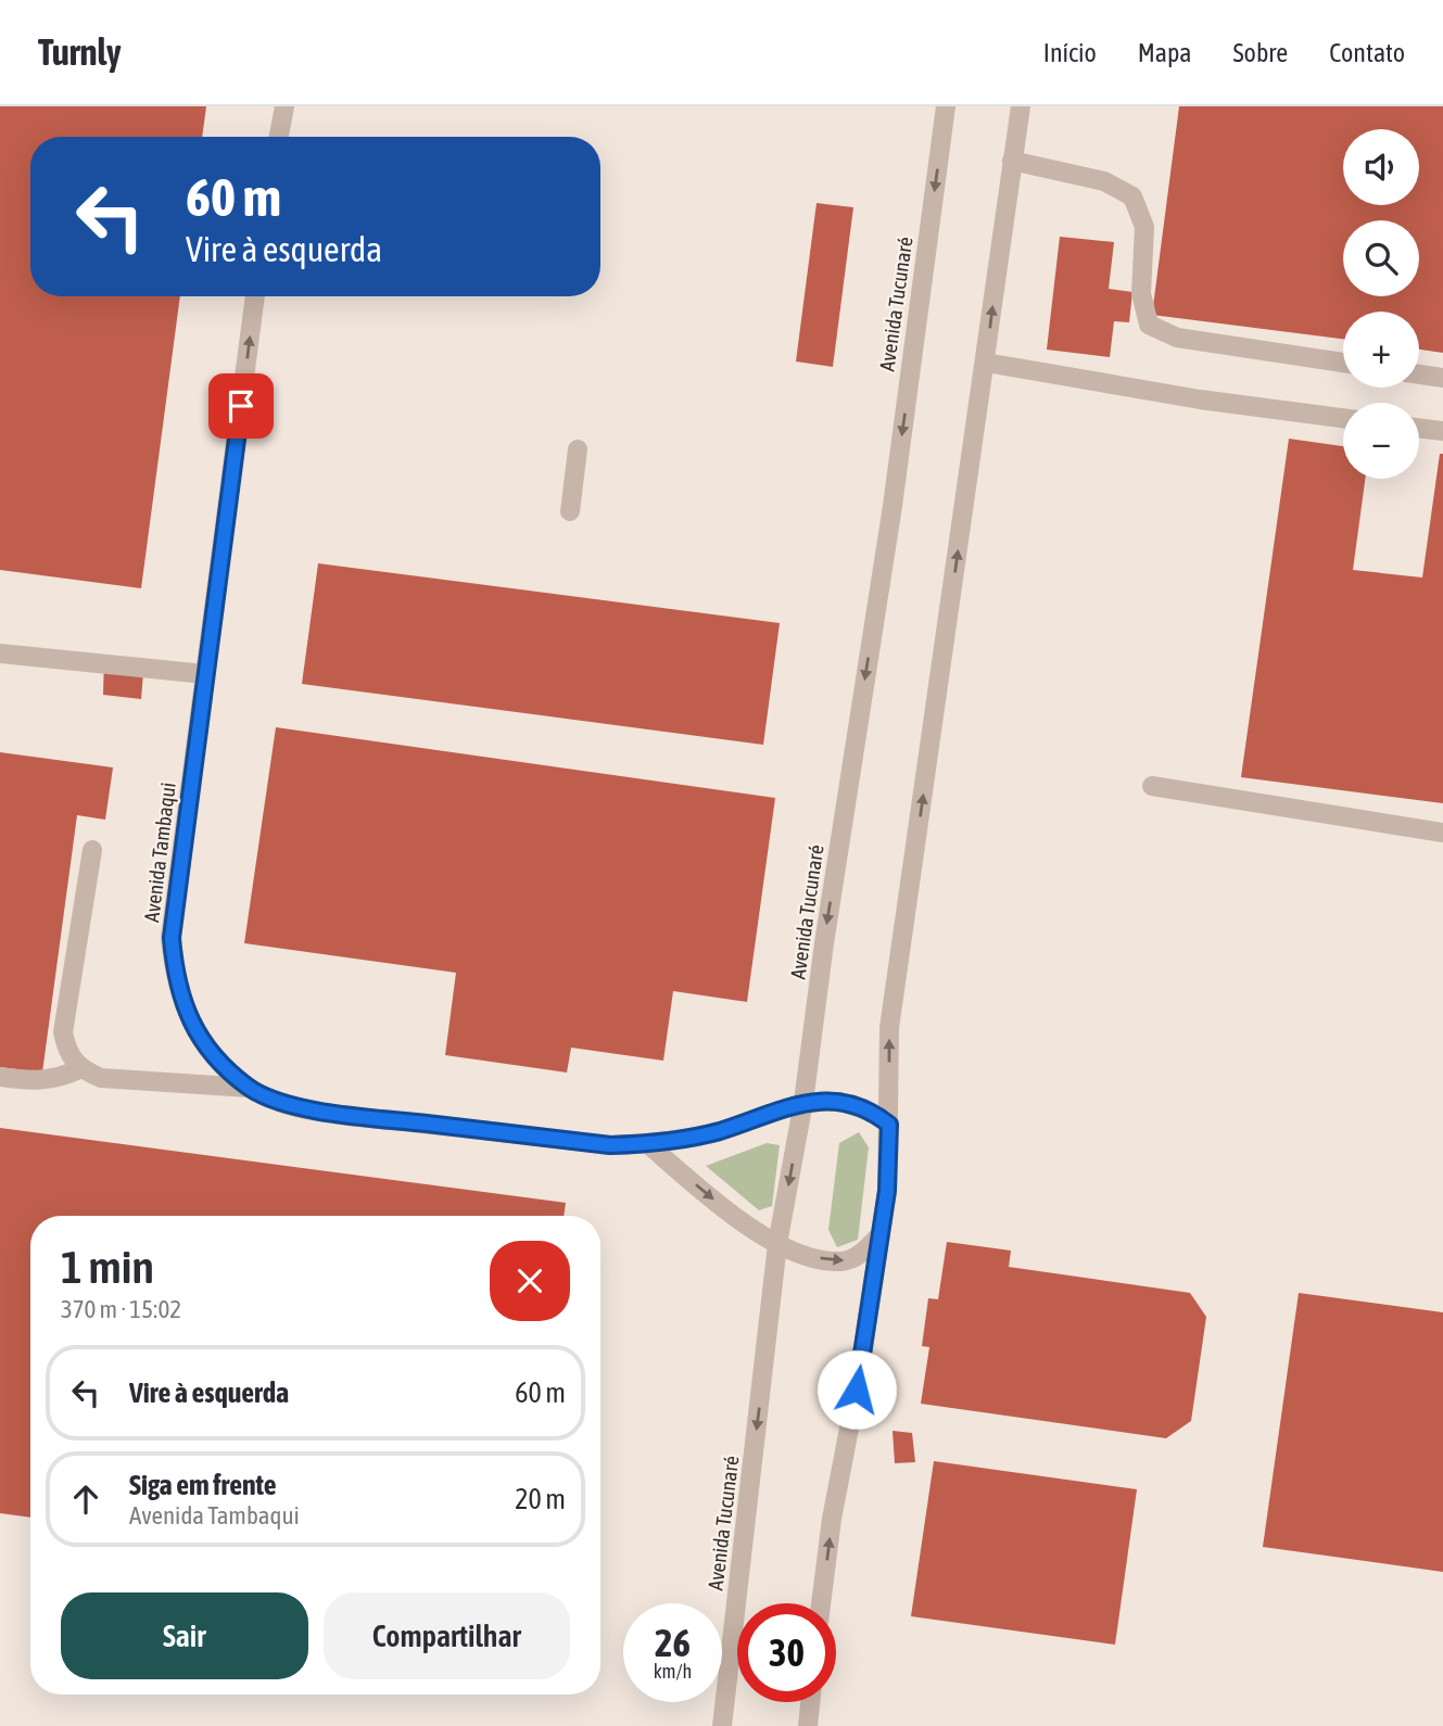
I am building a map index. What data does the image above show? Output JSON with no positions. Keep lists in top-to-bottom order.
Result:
{
  "streets": {
    "street": ["Avenida Tucunaré", "Avenida Tambaqui"]
  },
  "crossings": [
    ["Avenida Tucunaré", "Avenida Tambaqui"]
  ],
  "page": {
    "header": "Turnly",
    "nav": [
      "Início",
      "Mapa",
      "Sobre",
      "Contato"
    ],
    "map_buttons": ["+", "−"],
    "turn": ["60 m", "Vire à esquerda"],
    "heading": ["1 min", "370 m · 15:02"],
    "list": [
      {
        "name": "Vire à esquerda",
        "value": "60 m"
      },
      {
        "name": "Siga em frente",
        "note": "Avenida Tambaqui",
        "value": "20 m"
      }
    ],
    "buttons": ["Sair", "Compartilhar"],
    "speed": "26 km/h",
    "limit": "30"
  }
}
